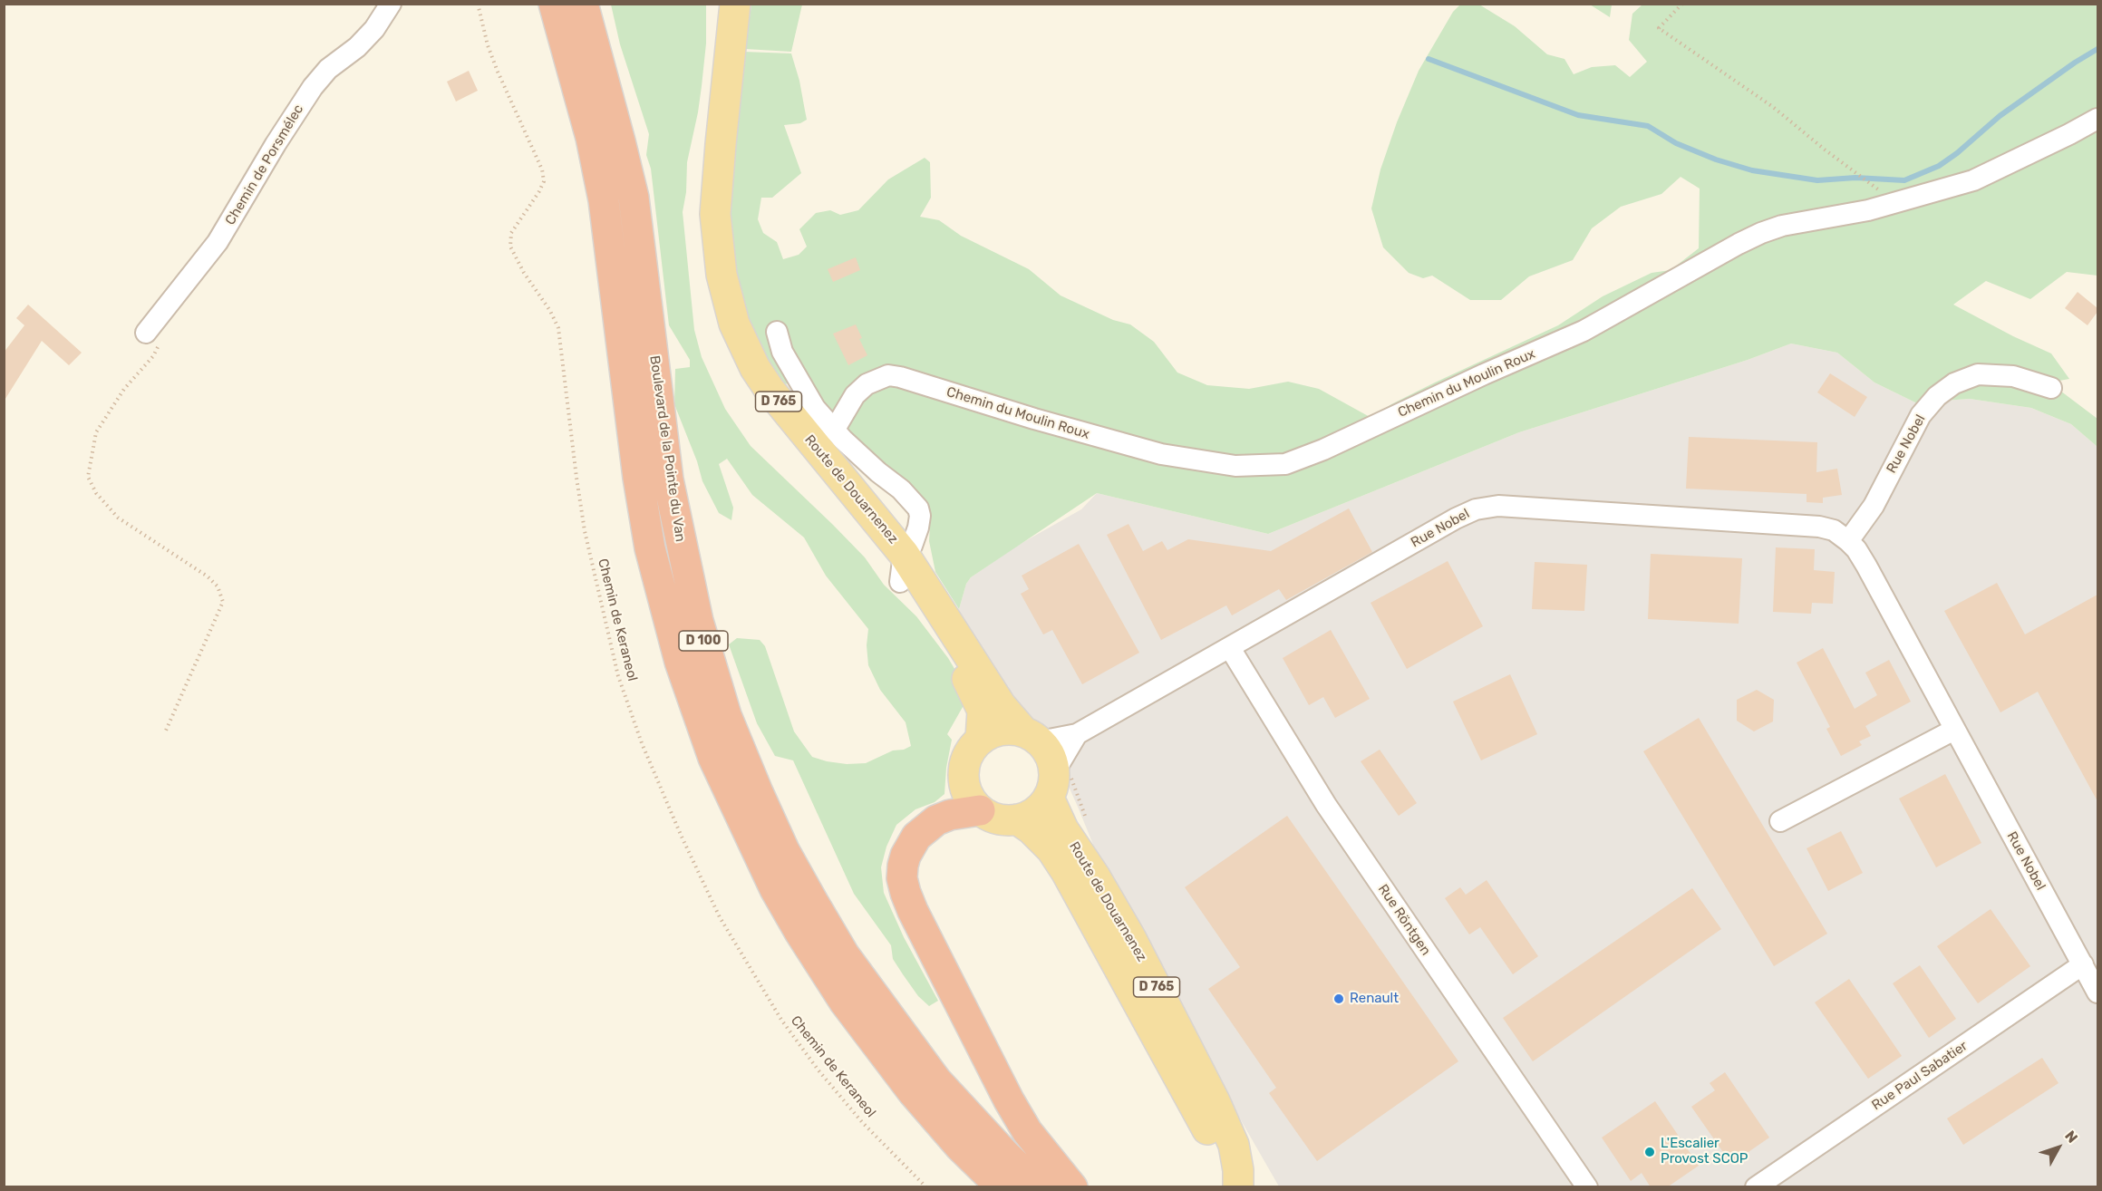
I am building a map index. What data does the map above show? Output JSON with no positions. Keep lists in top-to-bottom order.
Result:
{
  "streets": {
    "highway": ["Boulevard de la Pointe du Van", "D 100"],
    "main road": ["D 765", "Route de Douarnenez"],
    "street": [
      "Chemin de Porsmélec",
      "Chemin du Moulin Roux",
      "Rue Nobel",
      "Rue Röntgen",
      "Rue Paul Sabatier"
    ],
    "path": ["Chemin de Keraneol"]
  },
  "crossings": [
    ["Rue Nobel", "Route de Douarnenez"],
    ["Rue Nobel", "Rue Röntgen"],
    ["Rue Nobel", "Rue Paul Sabatier"]
  ],
  "places": ["Renault", "L'Escalier Provost SCOP"],
  "north": "top right"
}
